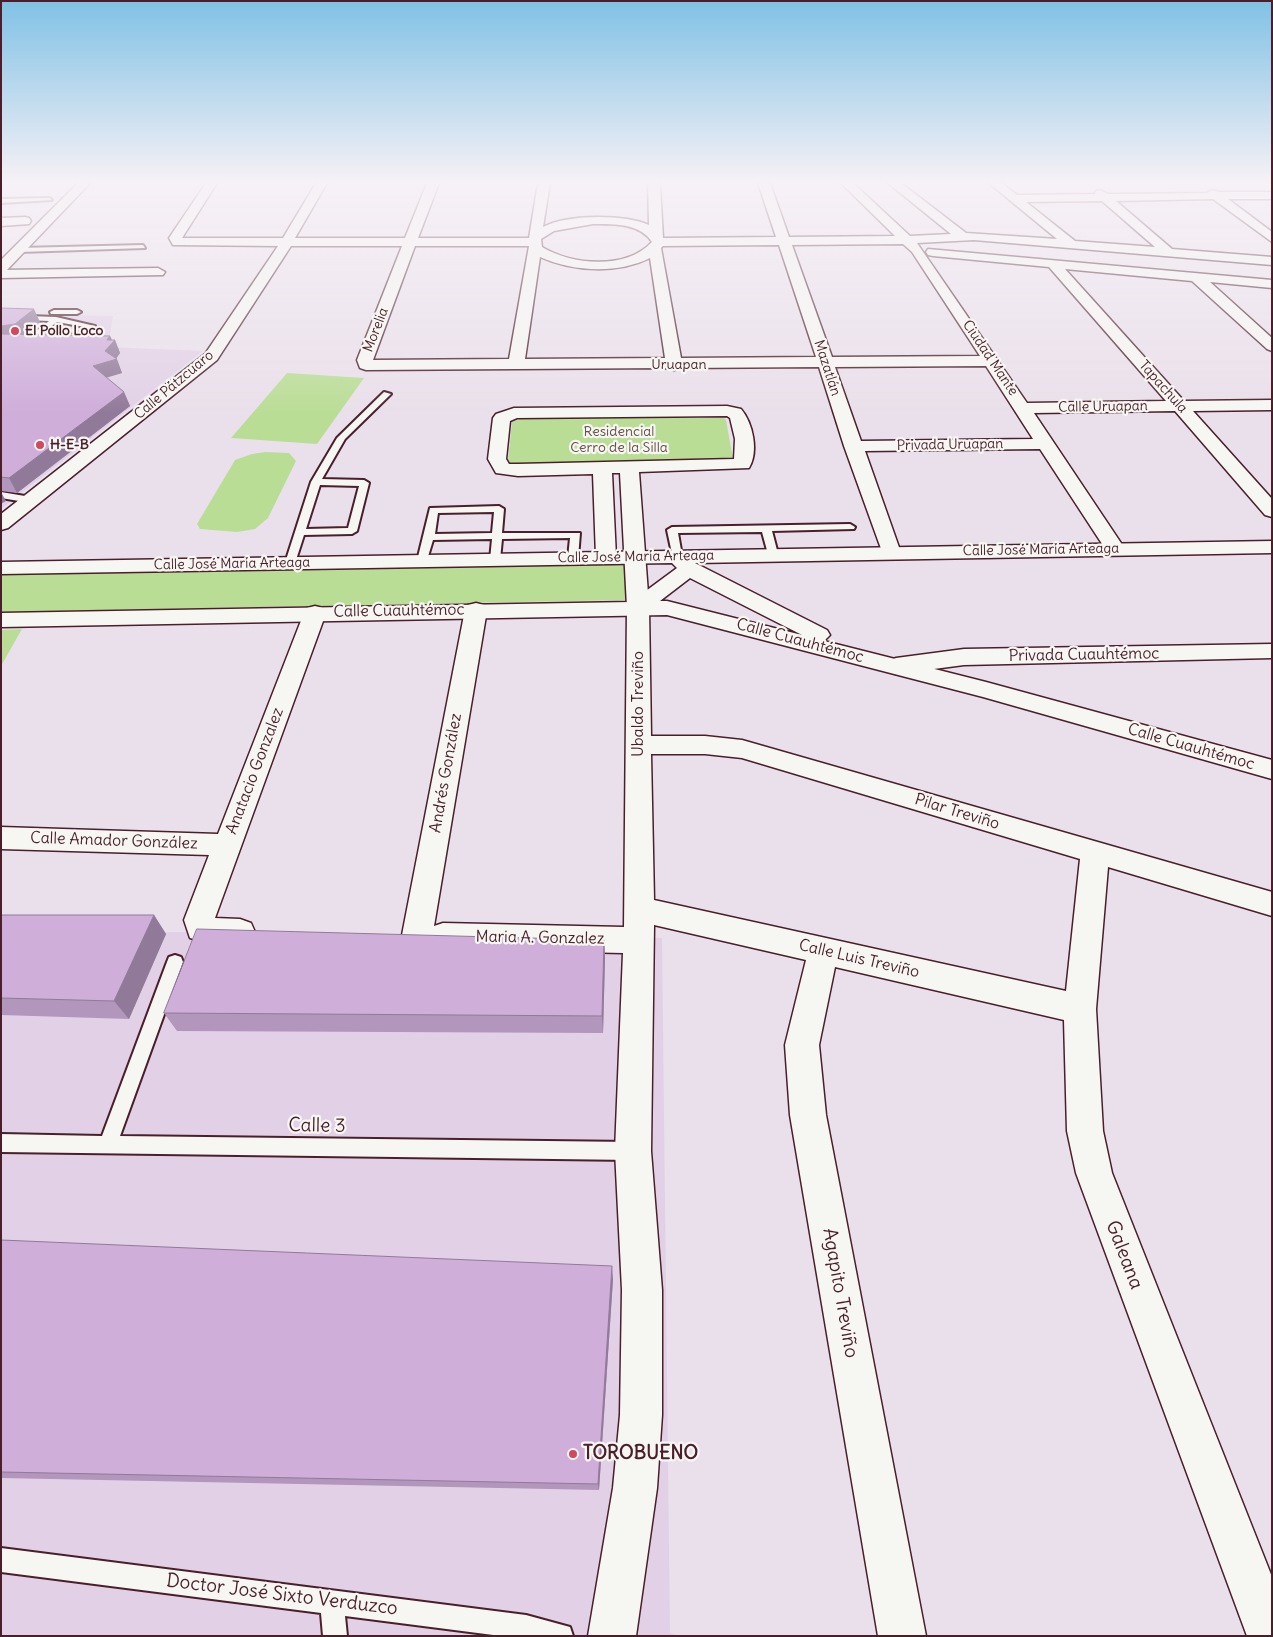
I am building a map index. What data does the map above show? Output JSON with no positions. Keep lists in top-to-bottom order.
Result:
{
  "streets": {
    "street": [
      "Morelia",
      "Ciudad Mante",
      "Uruapan",
      "Mazatlán",
      "Calle Pátzcuaro",
      "Tapachula",
      "Calle Uruapan",
      "Privada Uruapan",
      "Calle José María Arteaga",
      "Calle Cuauhtémoc",
      "Privada Cuauhtémoc",
      "Ubaldo Treviño",
      "Anatacio Gonzalez",
      "Andrés González",
      "Pilar Treviño",
      "Calle Amador González",
      "Maria A. Gonzalez",
      "Calle Luis Treviño",
      "Galeana",
      "Agapito Treviño"
    ],
    "lane": ["Calle 3", "Doctor José Sixto Verduzco"]
  },
  "crossings": [
    ["Morelia", "Uruapan"],
    ["Ciudad Mante", "Uruapan"],
    ["Ciudad Mante", "Calle Uruapan"],
    ["Ciudad Mante", "Privada Uruapan"],
    ["Ciudad Mante", "Calle José María Arteaga"],
    ["Uruapan", "Mazatlán"],
    ["Mazatlán", "Privada Uruapan"],
    ["Mazatlán", "Calle José María Arteaga"],
    ["Tapachula", "Calle Uruapan"],
    ["Calle José María Arteaga", "Ubaldo Treviño"],
    ["Calle Cuauhtémoc", "Privada Cuauhtémoc"],
    ["Calle Cuauhtémoc", "Ubaldo Treviño"],
    ["Calle Cuauhtémoc", "Anatacio Gonzalez"],
    ["Calle Cuauhtémoc", "Andrés González"],
    ["Ubaldo Treviño", "Pilar Treviño"],
    ["Ubaldo Treviño", "Maria A. Gonzalez"],
    ["Ubaldo Treviño", "Calle Luis Treviño"],
    ["Ubaldo Treviño", "Calle 3"],
    ["Anatacio Gonzalez", "Calle Amador González"],
    ["Andrés González", "Maria A. Gonzalez"],
    ["Pilar Treviño", "Galeana"],
    ["Maria A. Gonzalez", "Calle Luis Treviño"],
    ["Calle Luis Treviño", "Galeana"],
    ["Calle Luis Treviño", "Agapito Treviño"]
  ],
  "parks": ["Residencial Cerro de la Silla"],
  "places": ["El Pollo Loco", "H-E-B", "TOROBUENO"]
}
